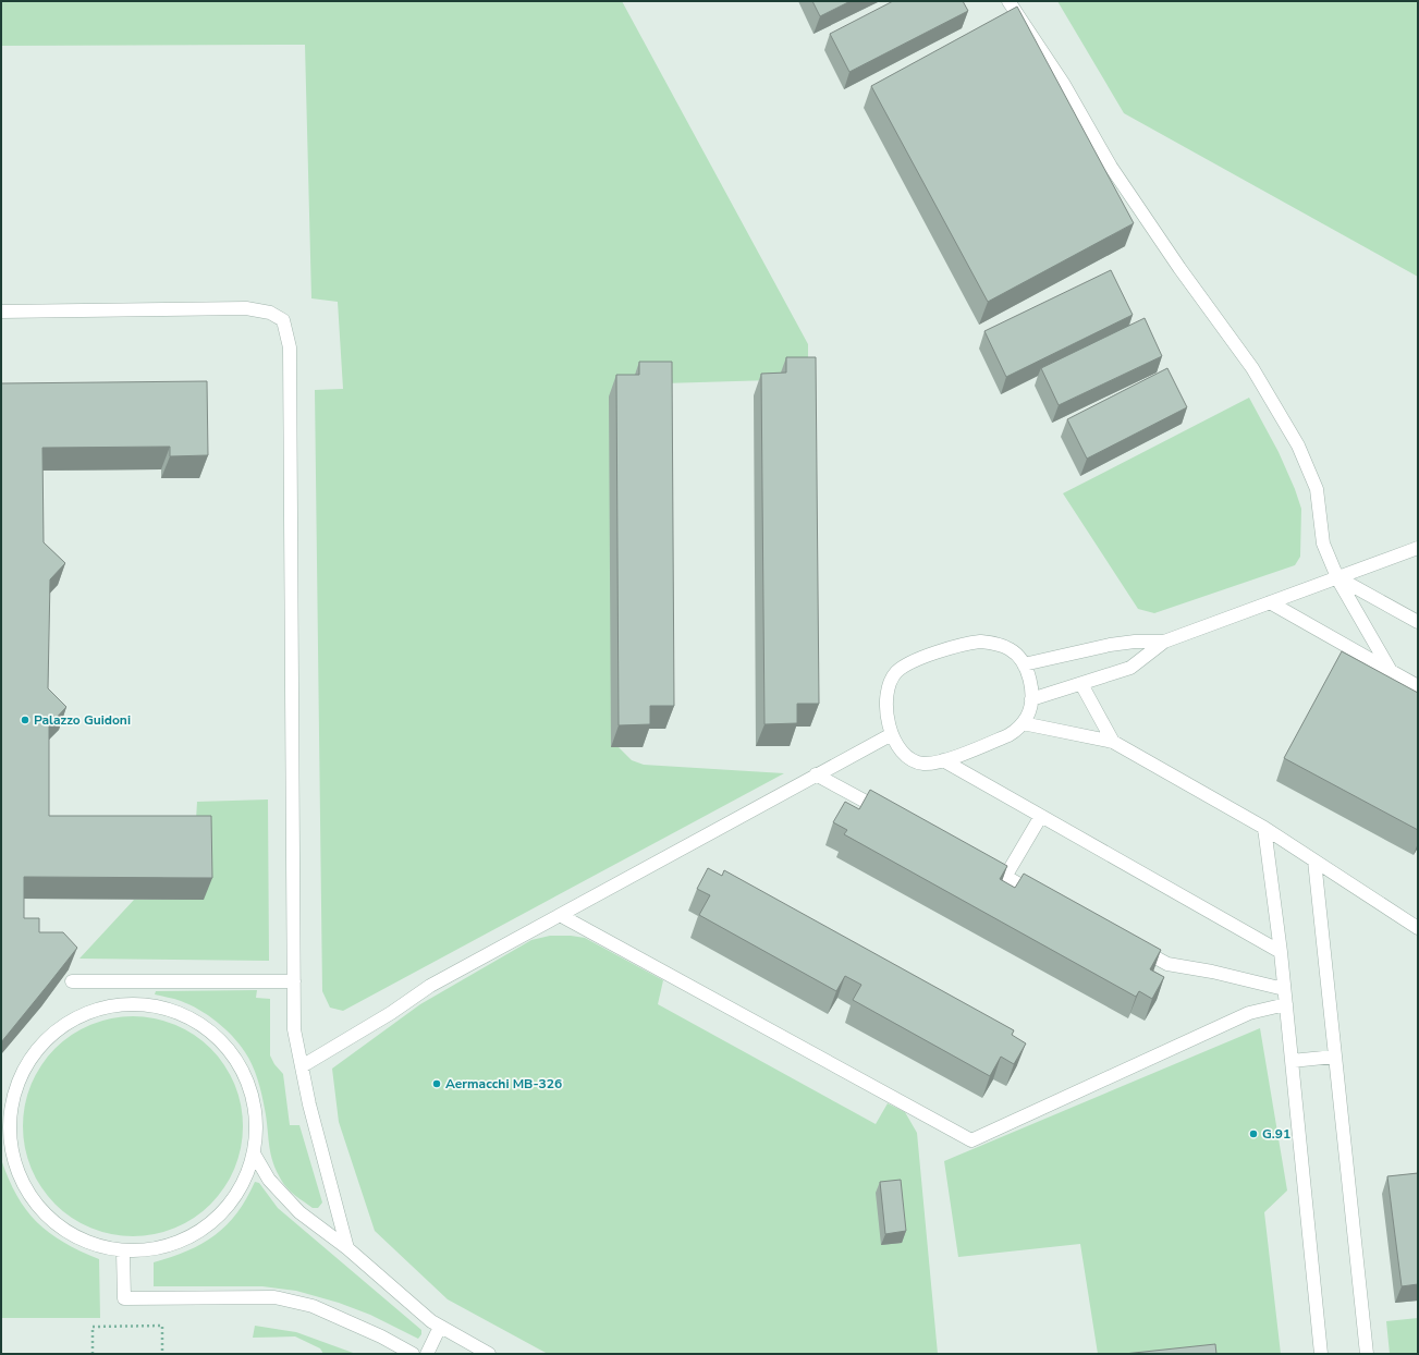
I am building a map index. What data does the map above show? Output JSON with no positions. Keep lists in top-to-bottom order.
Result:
{
  "places": ["Palazzo Guidoni", "Aermacchi MB-326", "G.91"]
}
